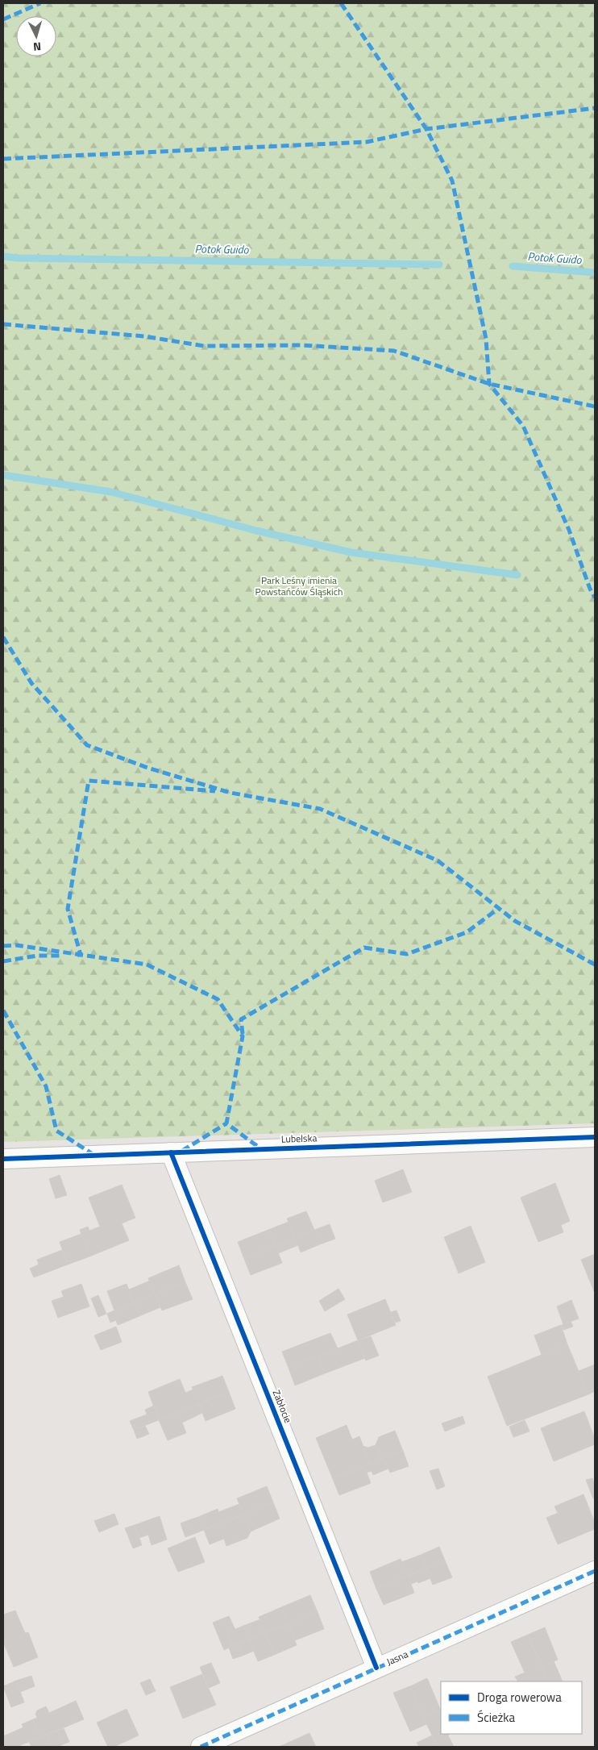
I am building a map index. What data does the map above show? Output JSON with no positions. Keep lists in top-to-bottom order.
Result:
{
  "streets": {
    "street": ["Lubelska", "Zabłocie", "Jasna"]
  },
  "crossings": [
    ["Lubelska", "Zabłocie"],
    ["Zabłocie", "Jasna"]
  ],
  "water": ["Potok Guido"],
  "parks": ["Park Leśny imienia Powstańców Śląskich"],
  "legend": ["Droga rowerowa", "Ścieżka"],
  "north": "bottom"
}
